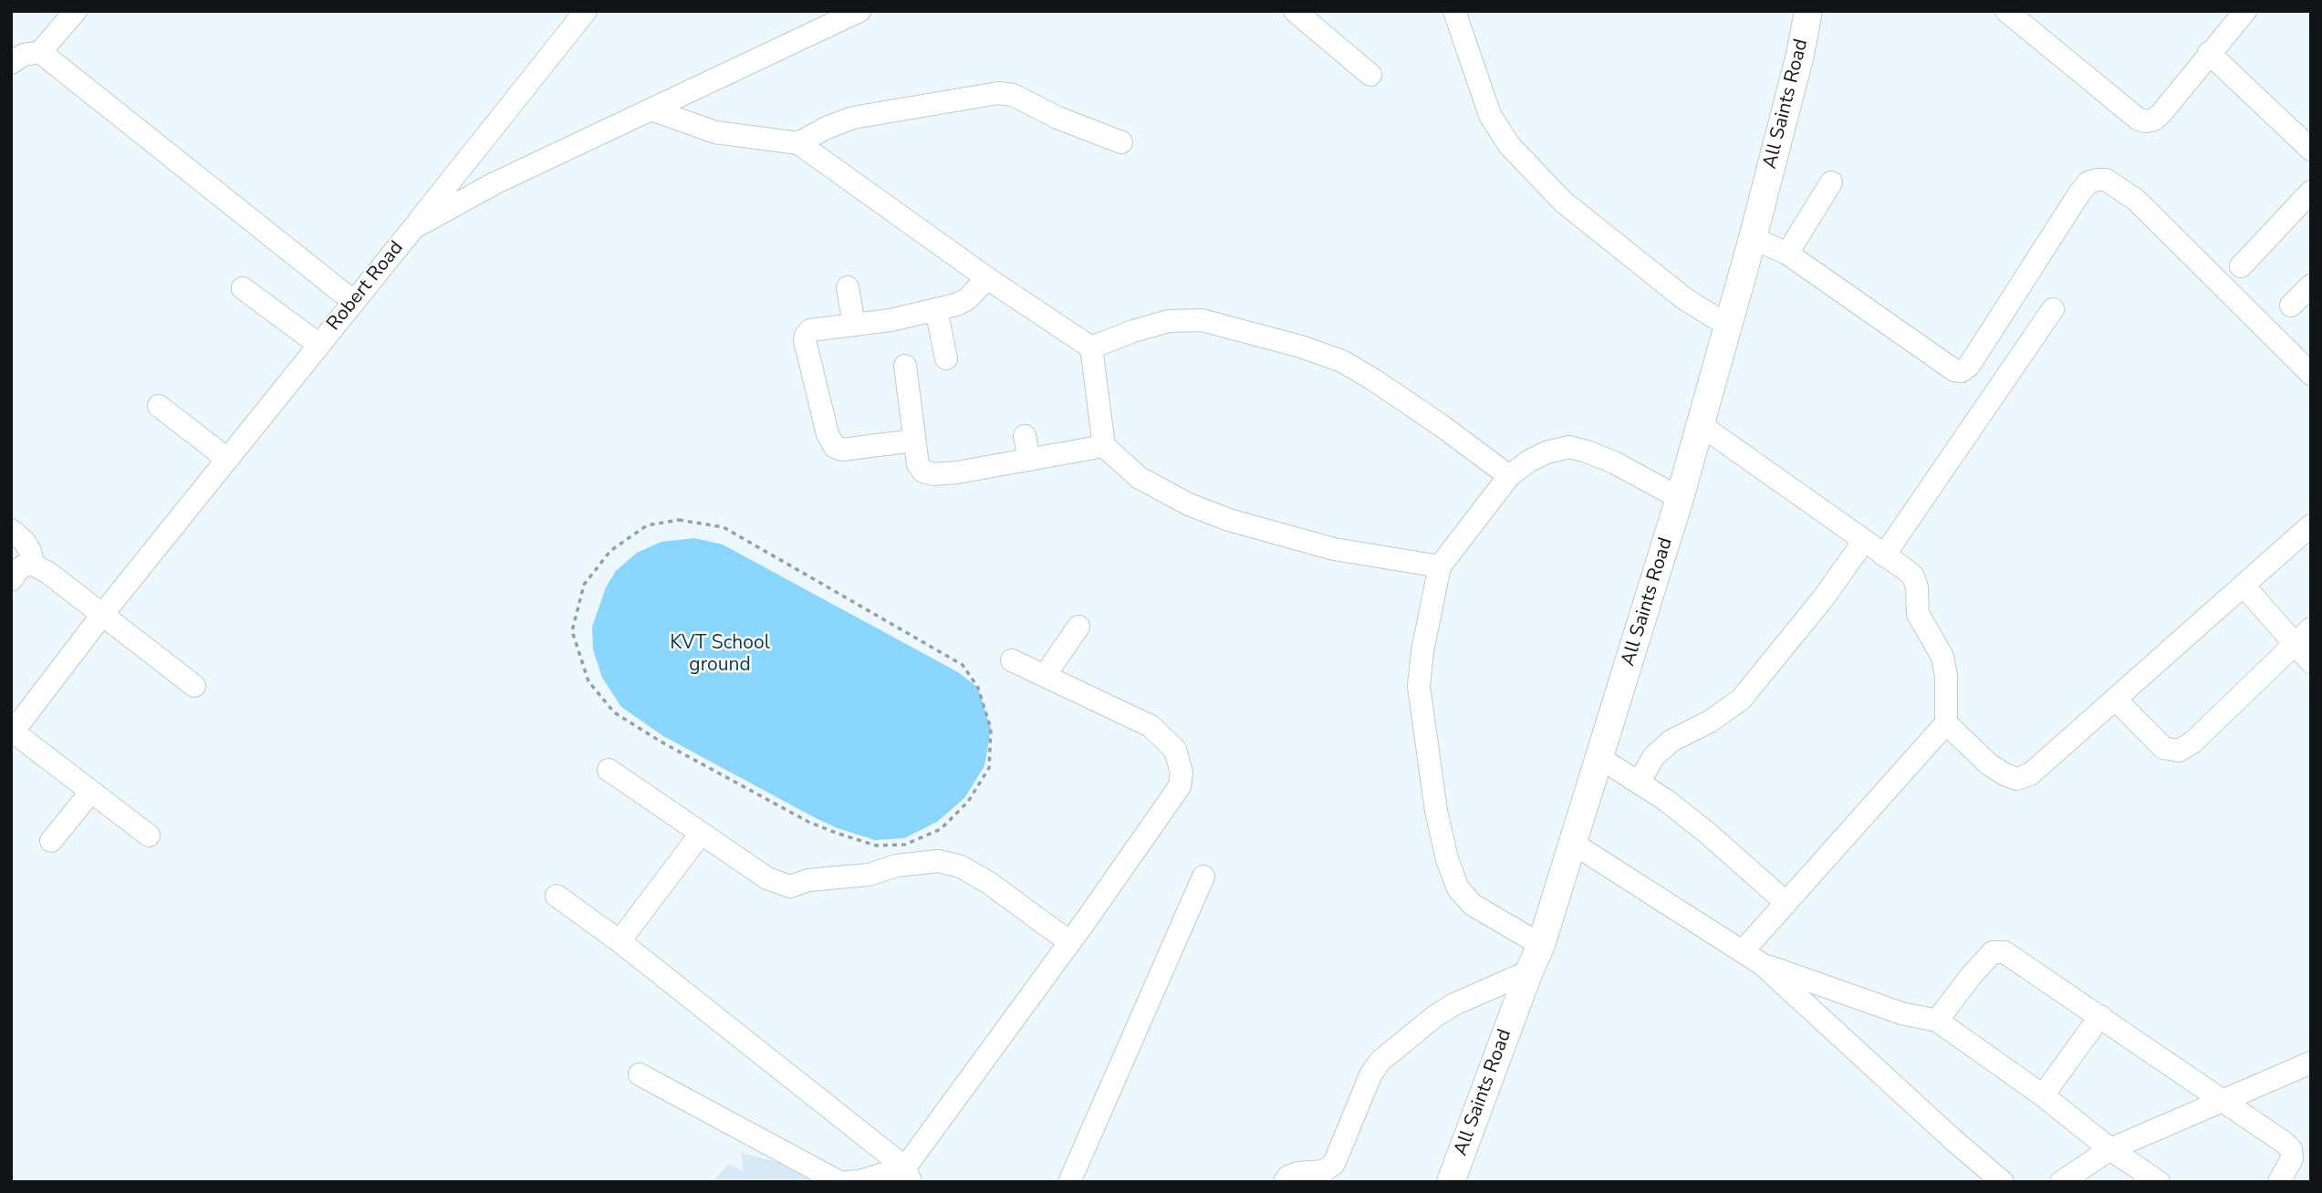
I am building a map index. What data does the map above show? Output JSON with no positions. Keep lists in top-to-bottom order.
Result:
{
  "streets": {
    "main road": ["All Saints Road"],
    "street": ["Robert Road"]
  },
  "parks": ["KVT School ground"]
}
